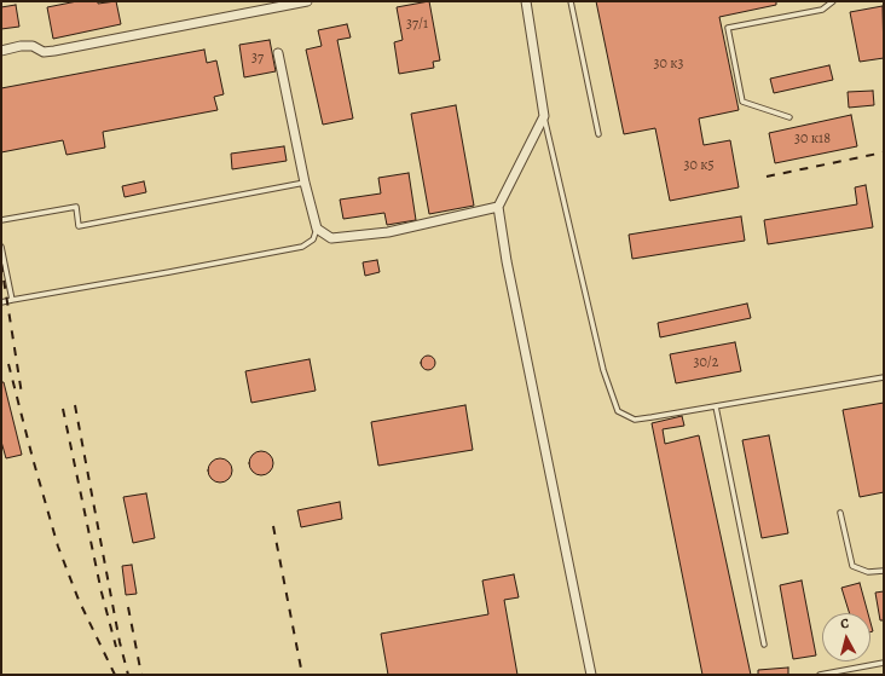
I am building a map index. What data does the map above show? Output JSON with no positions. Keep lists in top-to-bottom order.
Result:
{
  "house_numbers": [
    "37/1",
    "37",
    "30 к3",
    "30 к18",
    "30 к5",
    "30/2"
  ],
  "north": "top"
}
